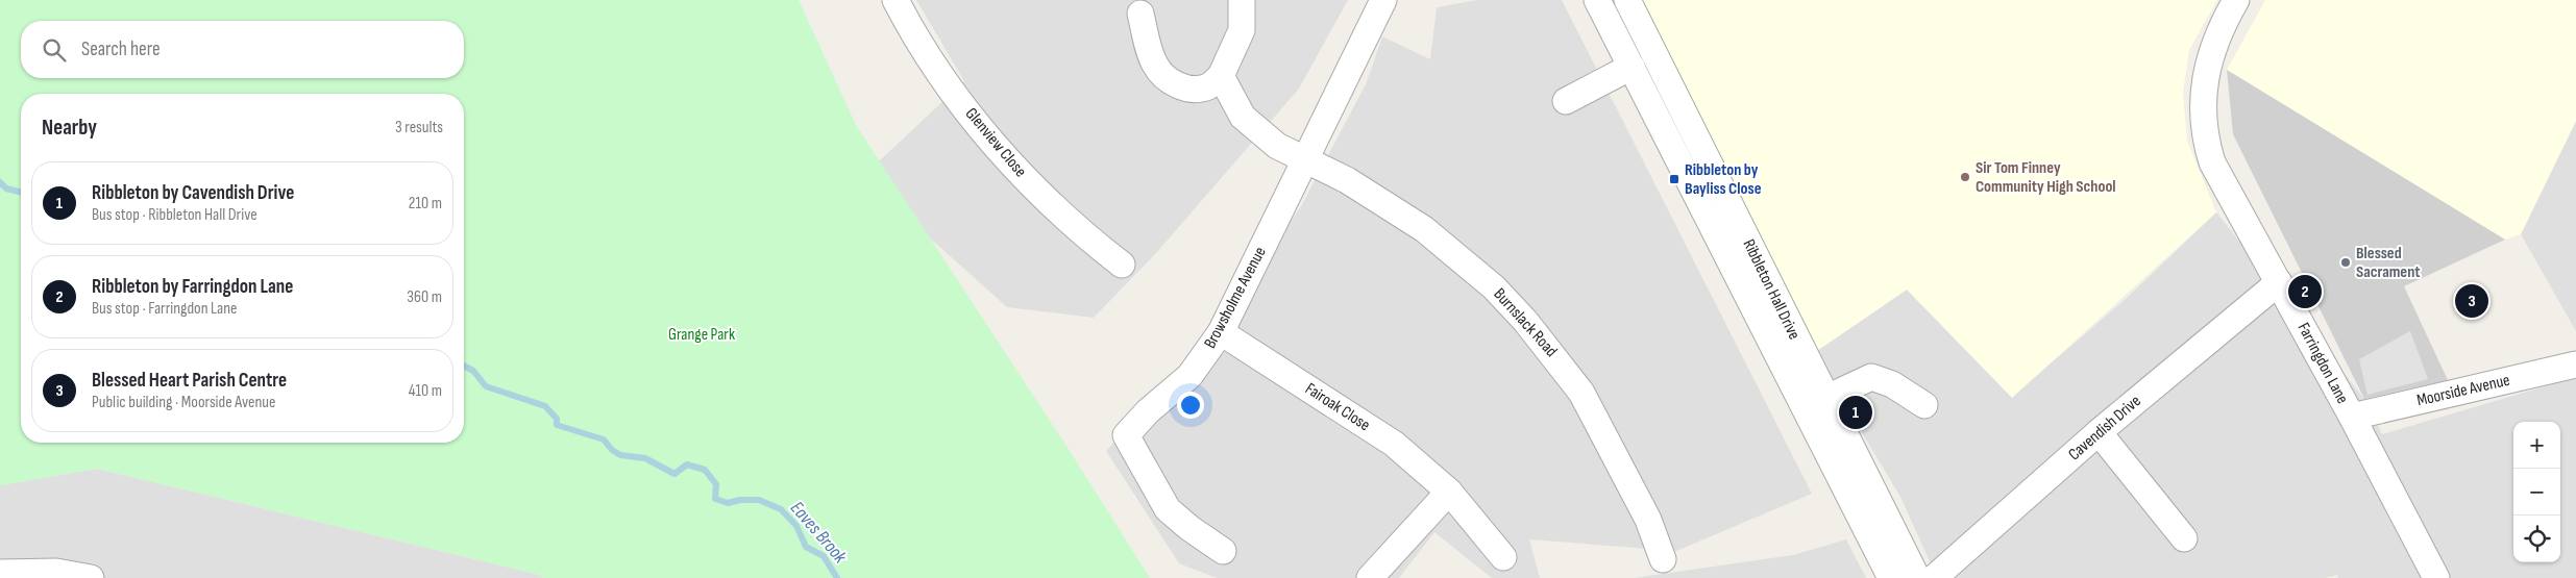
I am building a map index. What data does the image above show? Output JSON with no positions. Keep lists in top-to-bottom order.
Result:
{
  "streets": {
    "street": [
      "Glenview Close",
      "Ribbleton Hall Drive",
      "Browsholme Avenue",
      "Burnslack Road",
      "Farringdon Lane",
      "Moorside Avenue",
      "Fairoak Close",
      "Cavendish Drive"
    ]
  },
  "crossings": [
    ["Browsholme Avenue", "Burnslack Road"],
    ["Browsholme Avenue", "Fairoak Close"],
    ["Farringdon Lane", "Moorside Avenue"],
    ["Farringdon Lane", "Cavendish Drive"]
  ],
  "water": ["Eaves Brook"],
  "parks": ["Grange Park"],
  "places": {
    "other": ["Sir Tom Finney Community High School", "Blessed Sacrament"],
    "transit": ["Ribbleton by Bayliss Close"]
  },
  "page": {
    "search": "Search here",
    "heading": ["Nearby", "3 results"],
    "list": [
      {
        "mark": "1",
        "name": "Ribbleton by Cavendish Drive",
        "note": "Bus stop · Ribbleton Hall Drive",
        "value": "210 m"
      },
      {
        "mark": "2",
        "name": "Ribbleton by Farringdon Lane",
        "note": "Bus stop · Farringdon Lane",
        "value": "360 m"
      },
      {
        "mark": "3",
        "name": "Blessed Heart Parish Centre",
        "note": "Public building · Moorside Avenue",
        "value": "410 m"
      }
    ],
    "pins": ["2", "3", "1"],
    "map_buttons": ["+", "−"]
  }
}
